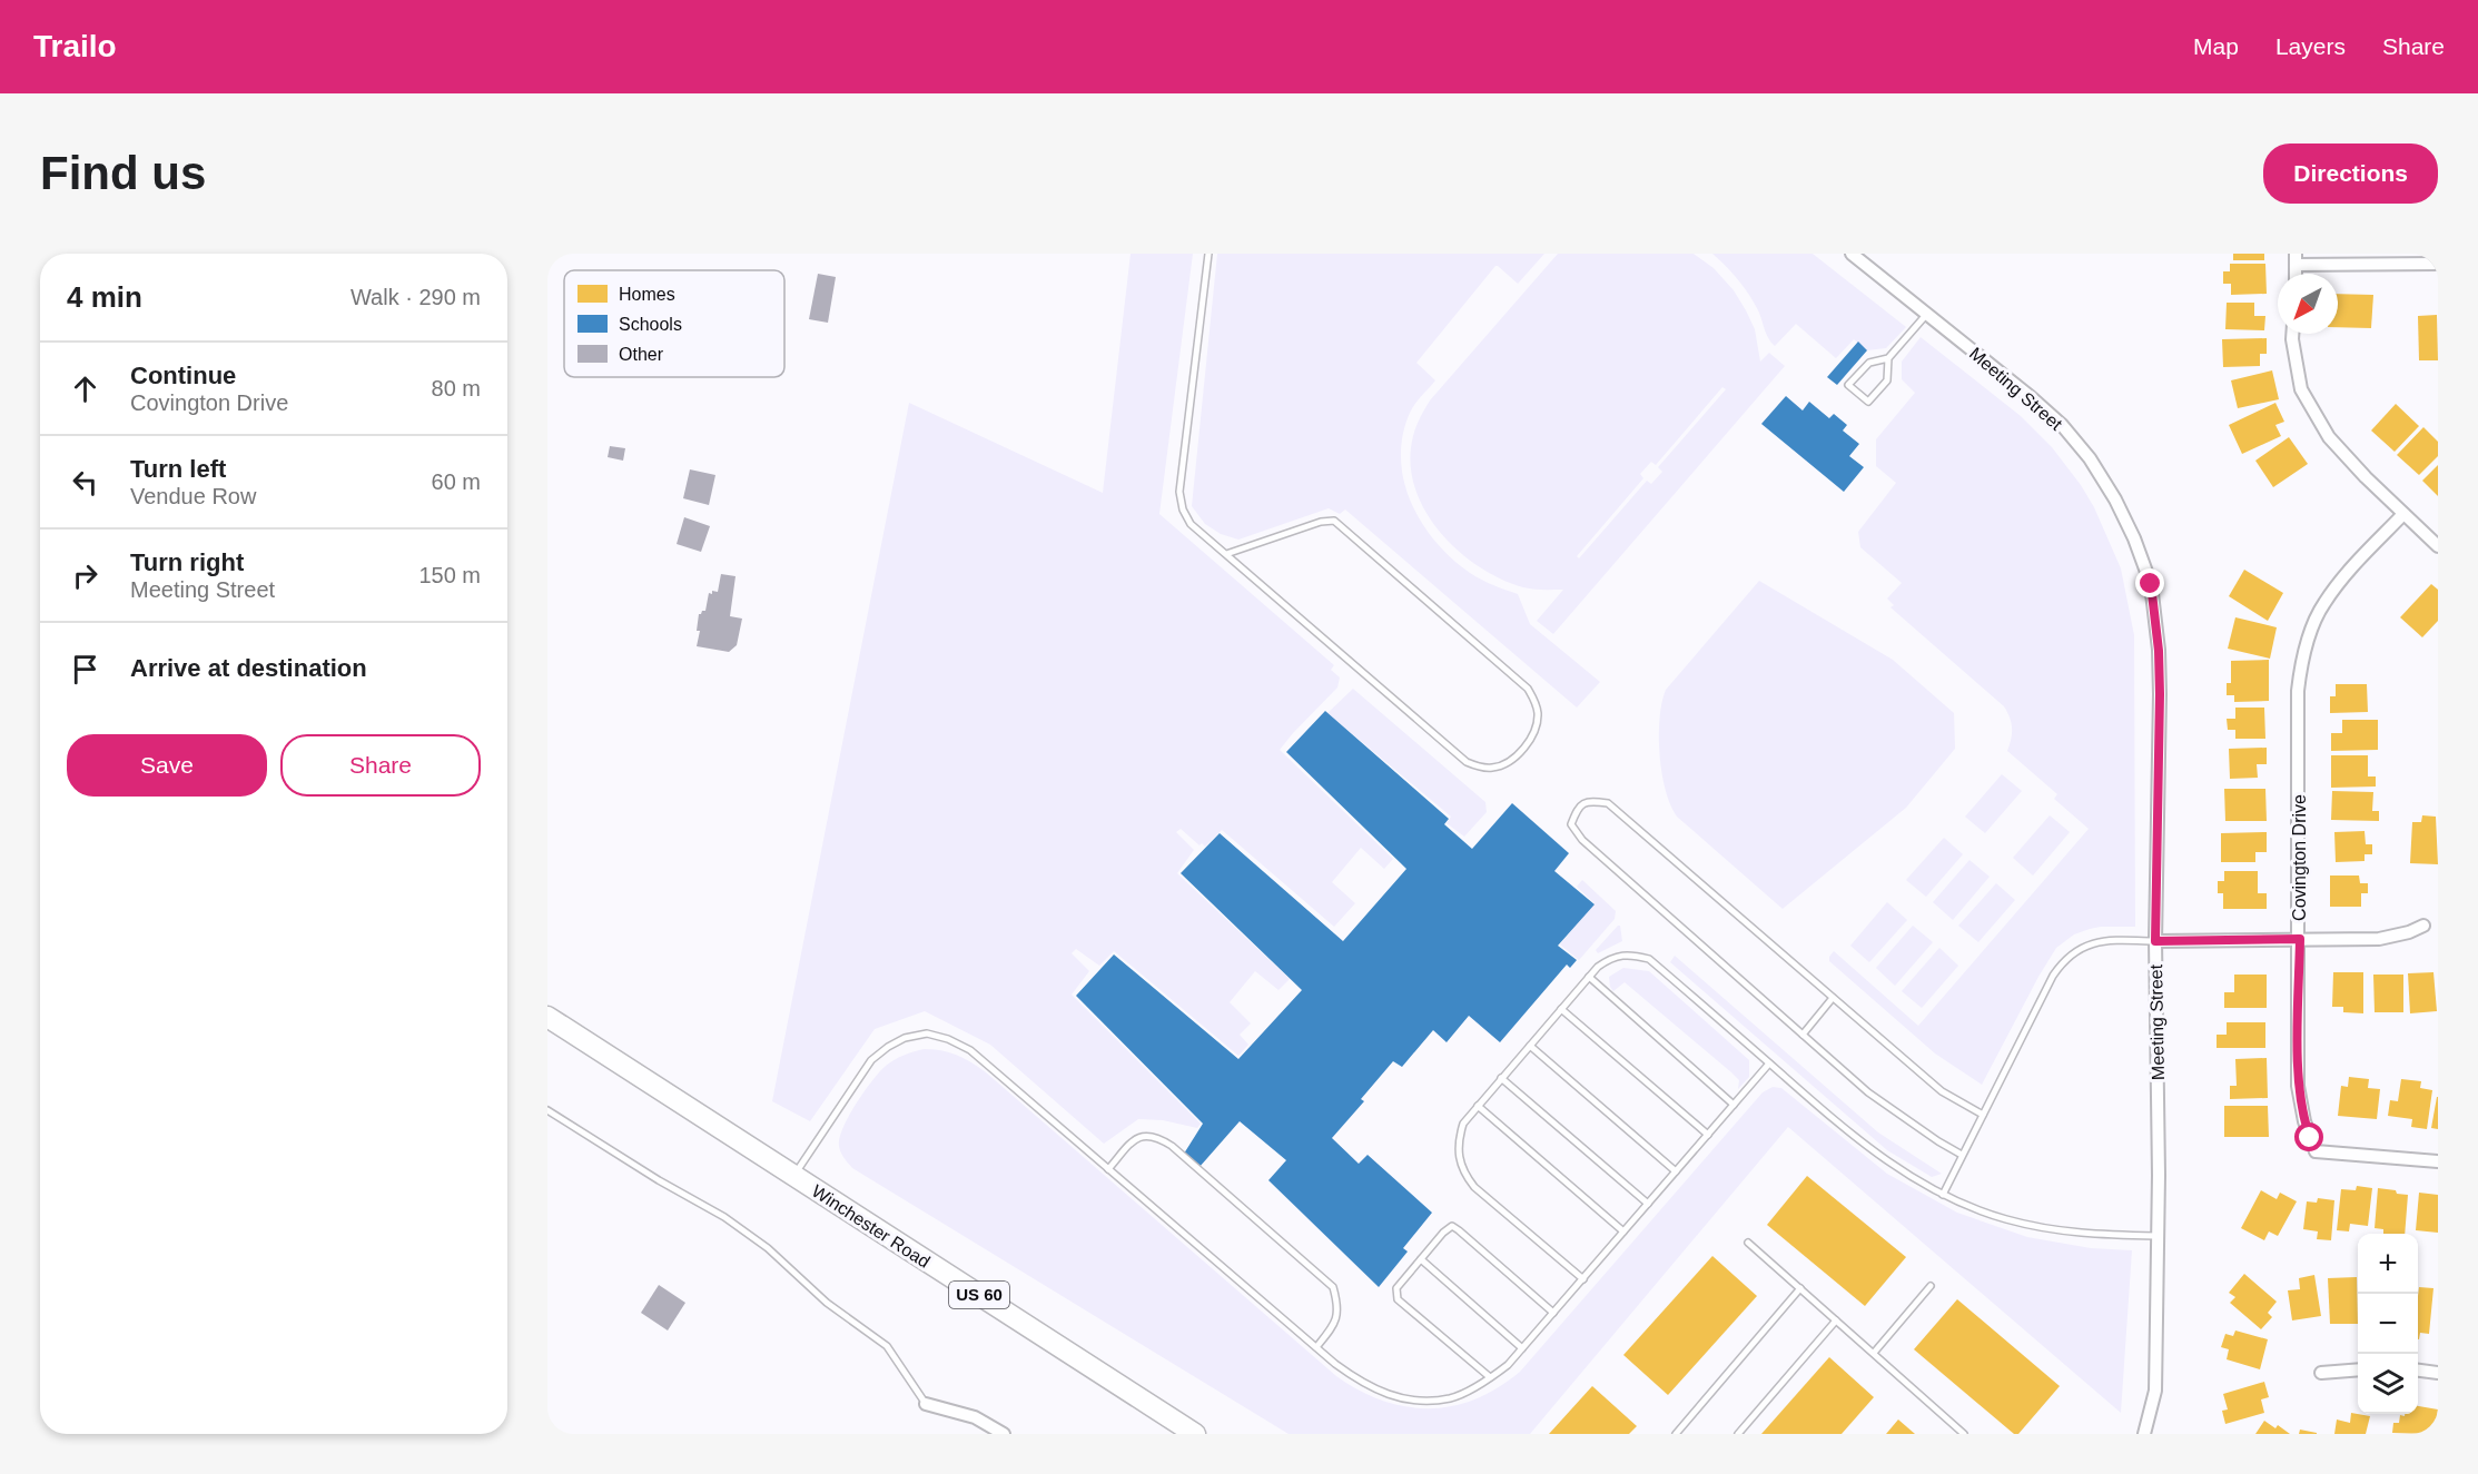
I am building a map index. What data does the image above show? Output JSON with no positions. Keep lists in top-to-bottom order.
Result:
{
  "streets": {
    "highway": ["Winchester Road", "US 60"],
    "street": ["Meeting Street", "Covington Drive"]
  },
  "legend": ["Homes", "Schools", "Other"],
  "north": "bottom left",
  "page": {
    "header": "Trailo",
    "nav": ["Map", "Layers", "Share"],
    "buttons": [
      "Directions",
      ["Save", "Share"]
    ],
    "title": "Find us",
    "heading": ["4 min", "Walk · 290 m"],
    "list": [
      ["Continue", "Covington Drive", "80 m"],
      ["Turn left", "Vendue Row", "60 m"],
      ["Turn right", "Meeting Street", "150 m"],
      "Arrive at destination"
    ],
    "map_buttons": ["+", "−"]
  }
}
